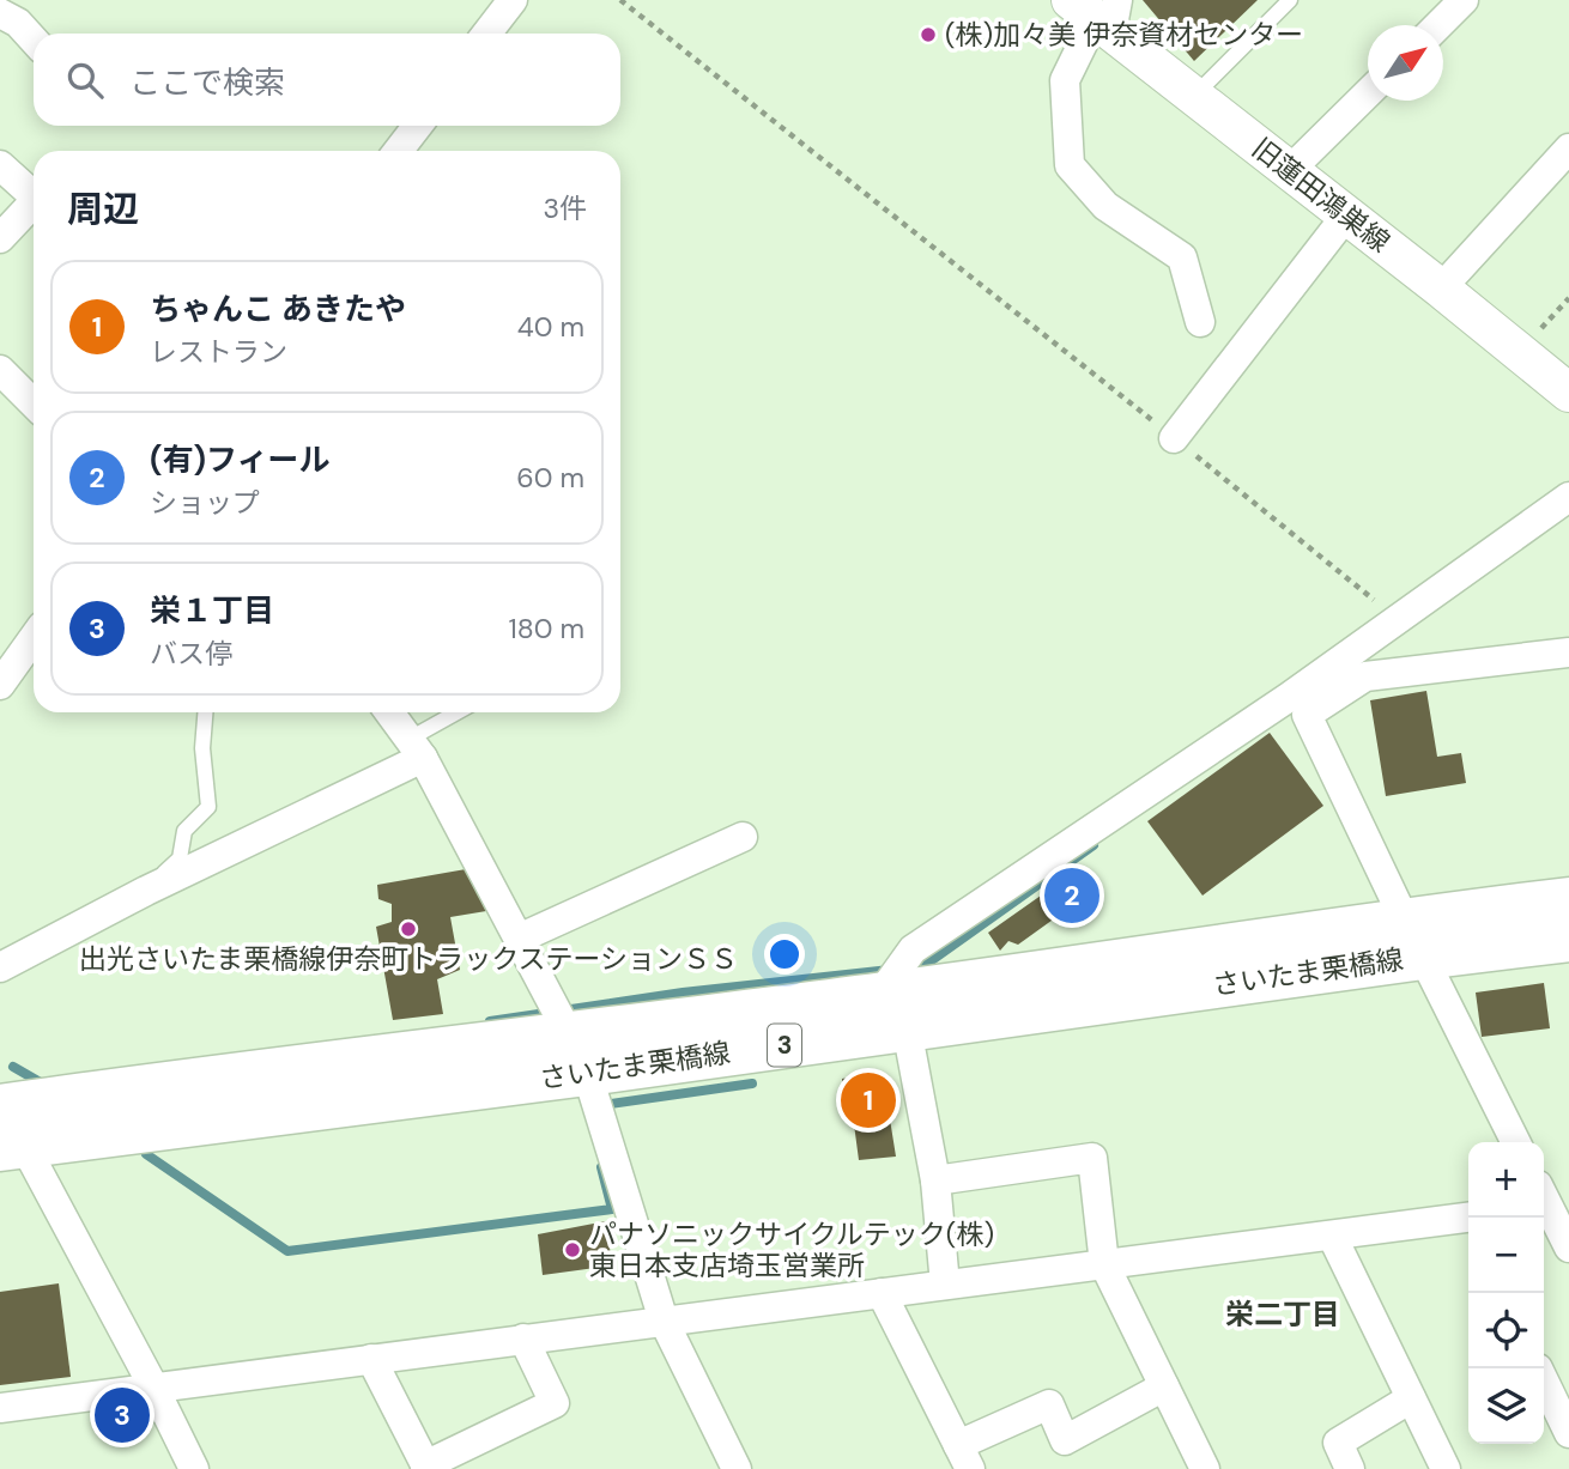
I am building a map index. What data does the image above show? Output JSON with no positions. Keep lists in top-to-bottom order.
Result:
{
  "streets": {
    "main road": ["さいたま栗橋線", "3"],
    "street": ["旧蓮田鴻巣線"]
  },
  "districts": ["栄二丁目"],
  "places": ["(株)加々美 伊奈資材センター", "出光さいたま栗橋線伊奈町トラックステーションＳＳ", "パナソニックサイクルテック(株) 東日本支店埼玉営業所"],
  "north": "top right",
  "page": {
    "search": "ここで検索",
    "heading": ["周辺", "3件"],
    "list": [
      {
        "mark": "1",
        "name": "ちゃんこ あきたや",
        "note": "レストラン",
        "value": "40 m"
      },
      {
        "mark": "2",
        "name": "(有)フィール",
        "note": "ショップ",
        "value": "60 m"
      },
      {
        "mark": "3",
        "name": "栄１丁目",
        "note": "バス停",
        "value": "180 m"
      }
    ],
    "pins": ["2", "1", "3"],
    "map_buttons": ["+", "−"]
  }
}
